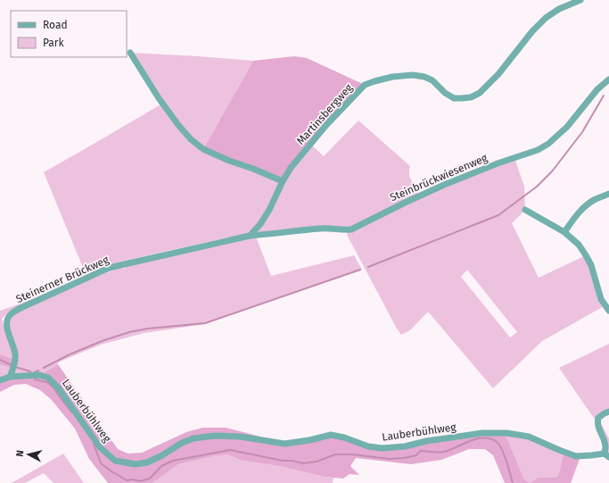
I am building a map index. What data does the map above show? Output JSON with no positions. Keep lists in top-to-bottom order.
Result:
{
  "streets": {
    "street": [
      "Martinsbergweg",
      "Steinbrückwiesenweg",
      "Steinerner Brückweg",
      "Lauberbühlweg"
    ]
  },
  "crossings": [
    ["Martinsbergweg", "Steinbrückwiesenweg"],
    ["Martinsbergweg", "Steinerner Brückweg"],
    ["Steinbrückwiesenweg", "Steinerner Brückweg"],
    ["Steinerner Brückweg", "Lauberbühlweg"]
  ],
  "legend": ["Road", "Park"],
  "north": "left"
}
